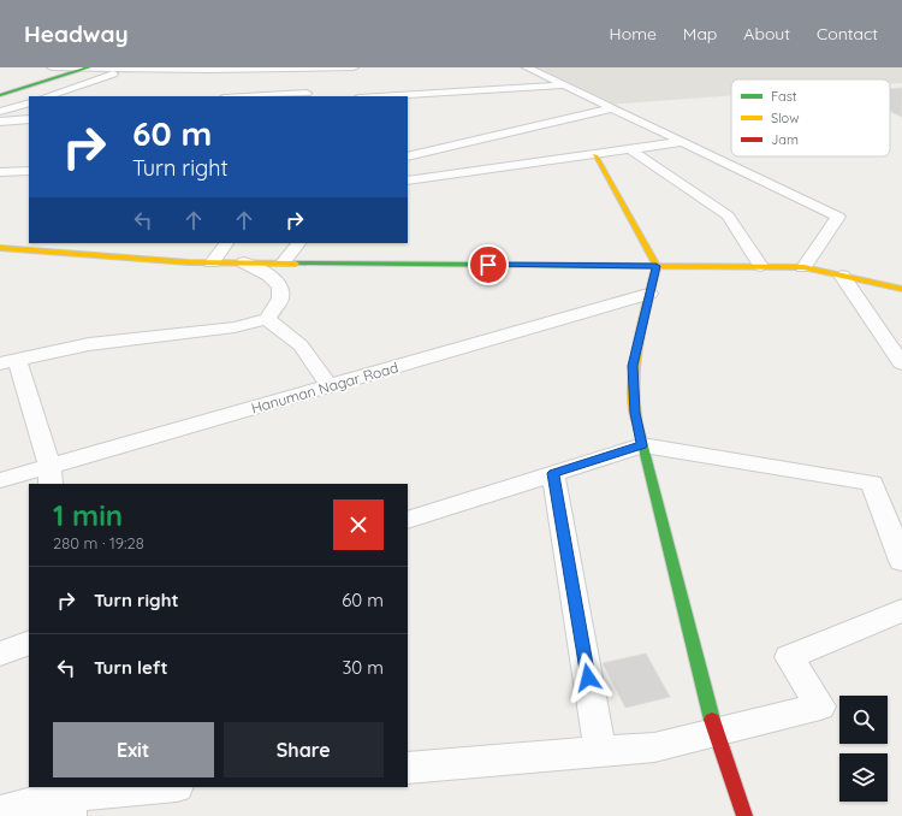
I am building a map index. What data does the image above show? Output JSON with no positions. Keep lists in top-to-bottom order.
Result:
{
  "streets": {
    "street": ["Hanuman Nagar Road"]
  },
  "legend": ["Fast", "Slow", "Jam"],
  "page": {
    "header": "Headway",
    "nav": [
      "Home",
      "Map",
      "About",
      "Contact"
    ],
    "turn": ["60 m", "Turn right"],
    "heading": ["1 min", "280 m · 19:28"],
    "list": [
      {
        "name": "Turn right",
        "value": "60 m"
      },
      {
        "name": "Turn left",
        "value": "30 m"
      }
    ],
    "buttons": ["Exit", "Share"]
  }
}
